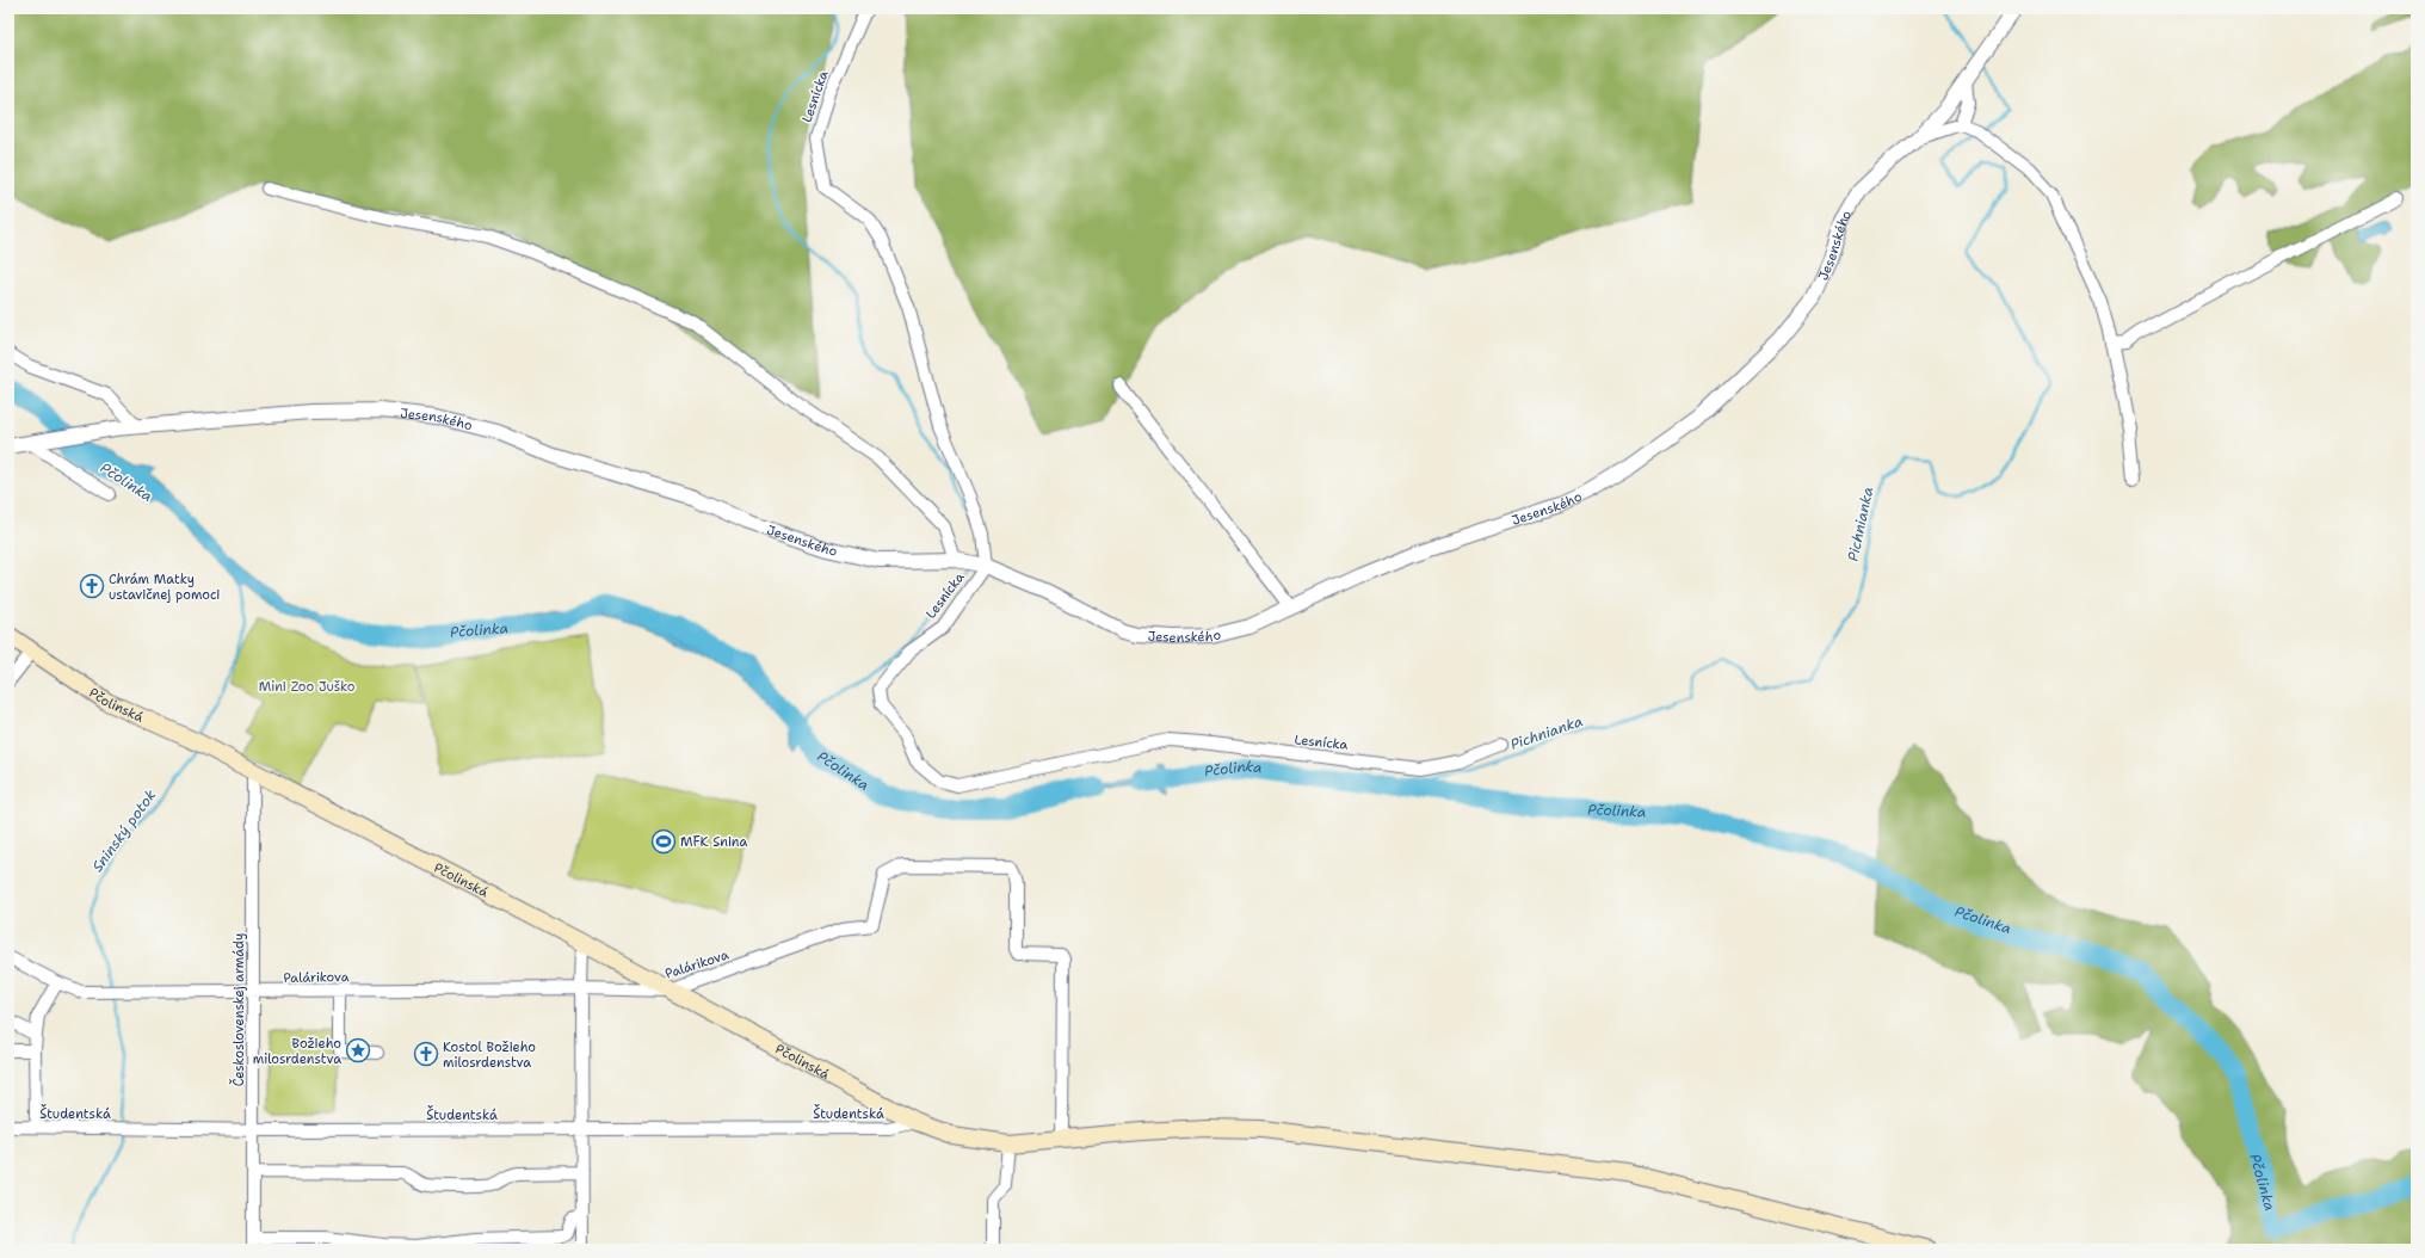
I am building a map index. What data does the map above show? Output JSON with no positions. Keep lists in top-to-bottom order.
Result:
{
  "streets": {
    "main road": ["Pčolinská"],
    "street": [
      "Lesnícka",
      "Jesenského",
      "Palárikova",
      "Československej armády",
      "Študentská"
    ]
  },
  "crossings": [
    ["Lesnícka", "Jesenského"],
    ["Pčolinská", "Palárikova"],
    ["Pčolinská", "Československej armády"],
    ["Pčolinská", "Študentská"],
    ["Palárikova", "Československej armády"],
    ["Československej armády", "Študentská"]
  ],
  "water": ["Pčolinka", "Pichnianka", "Sninský potok"],
  "parks": ["Mini Zoo Juško"],
  "places": {
    "church": ["Chrám Matky ustavičnej pomoci", "Kostol Božieho milosrdenstva"],
    "sports": ["MFK Snina"],
    "place": ["Božieho milosrdenstva"]
  }
}
